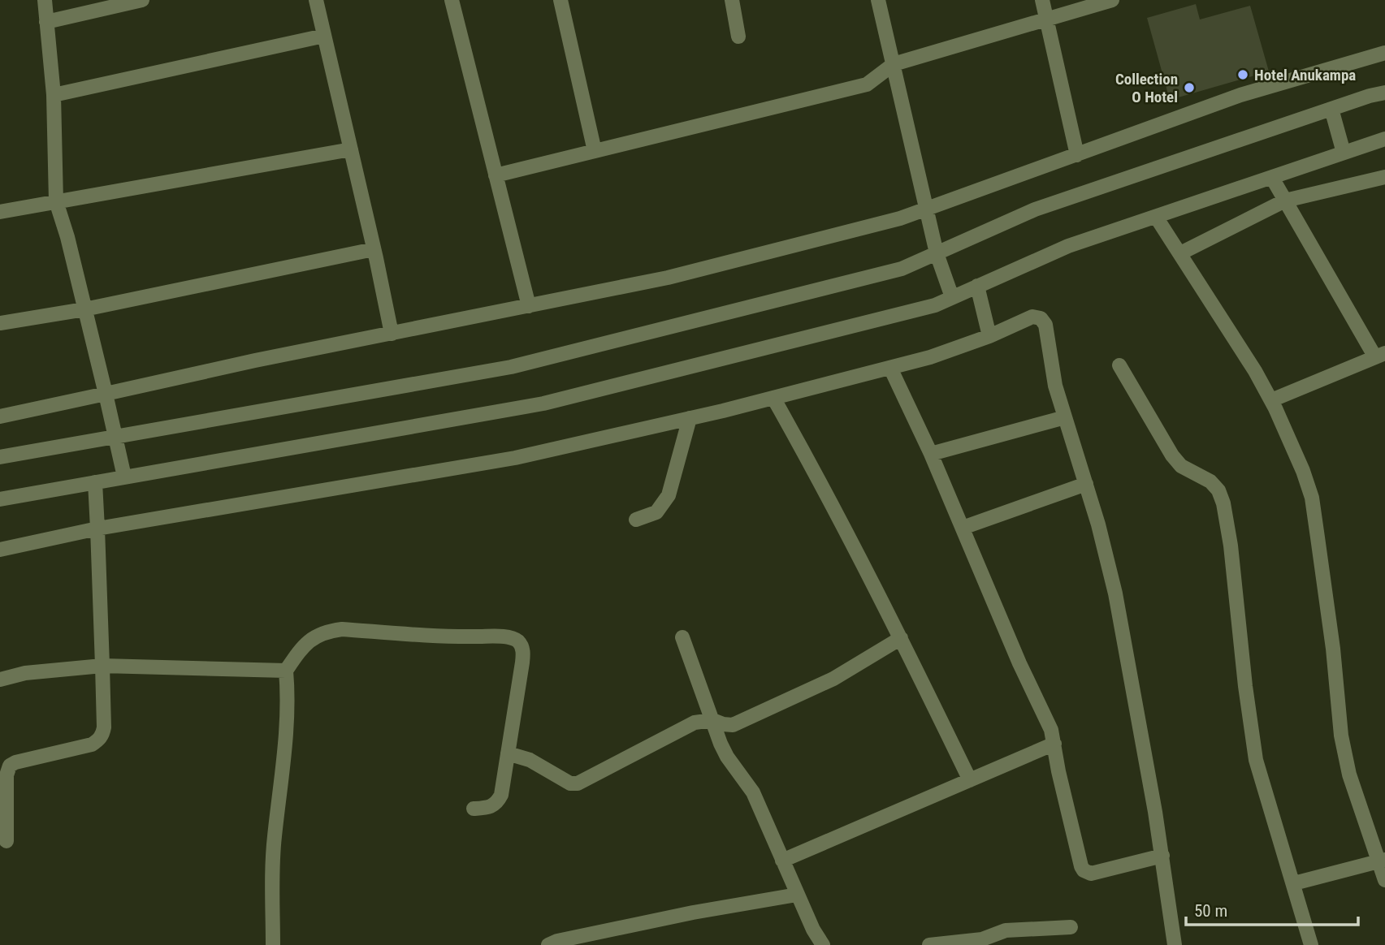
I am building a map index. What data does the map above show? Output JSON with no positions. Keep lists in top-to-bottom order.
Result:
{
  "places": ["Hotel Anukampa", "Collection O Hotel"],
  "scale_bar": "50 m"
}
